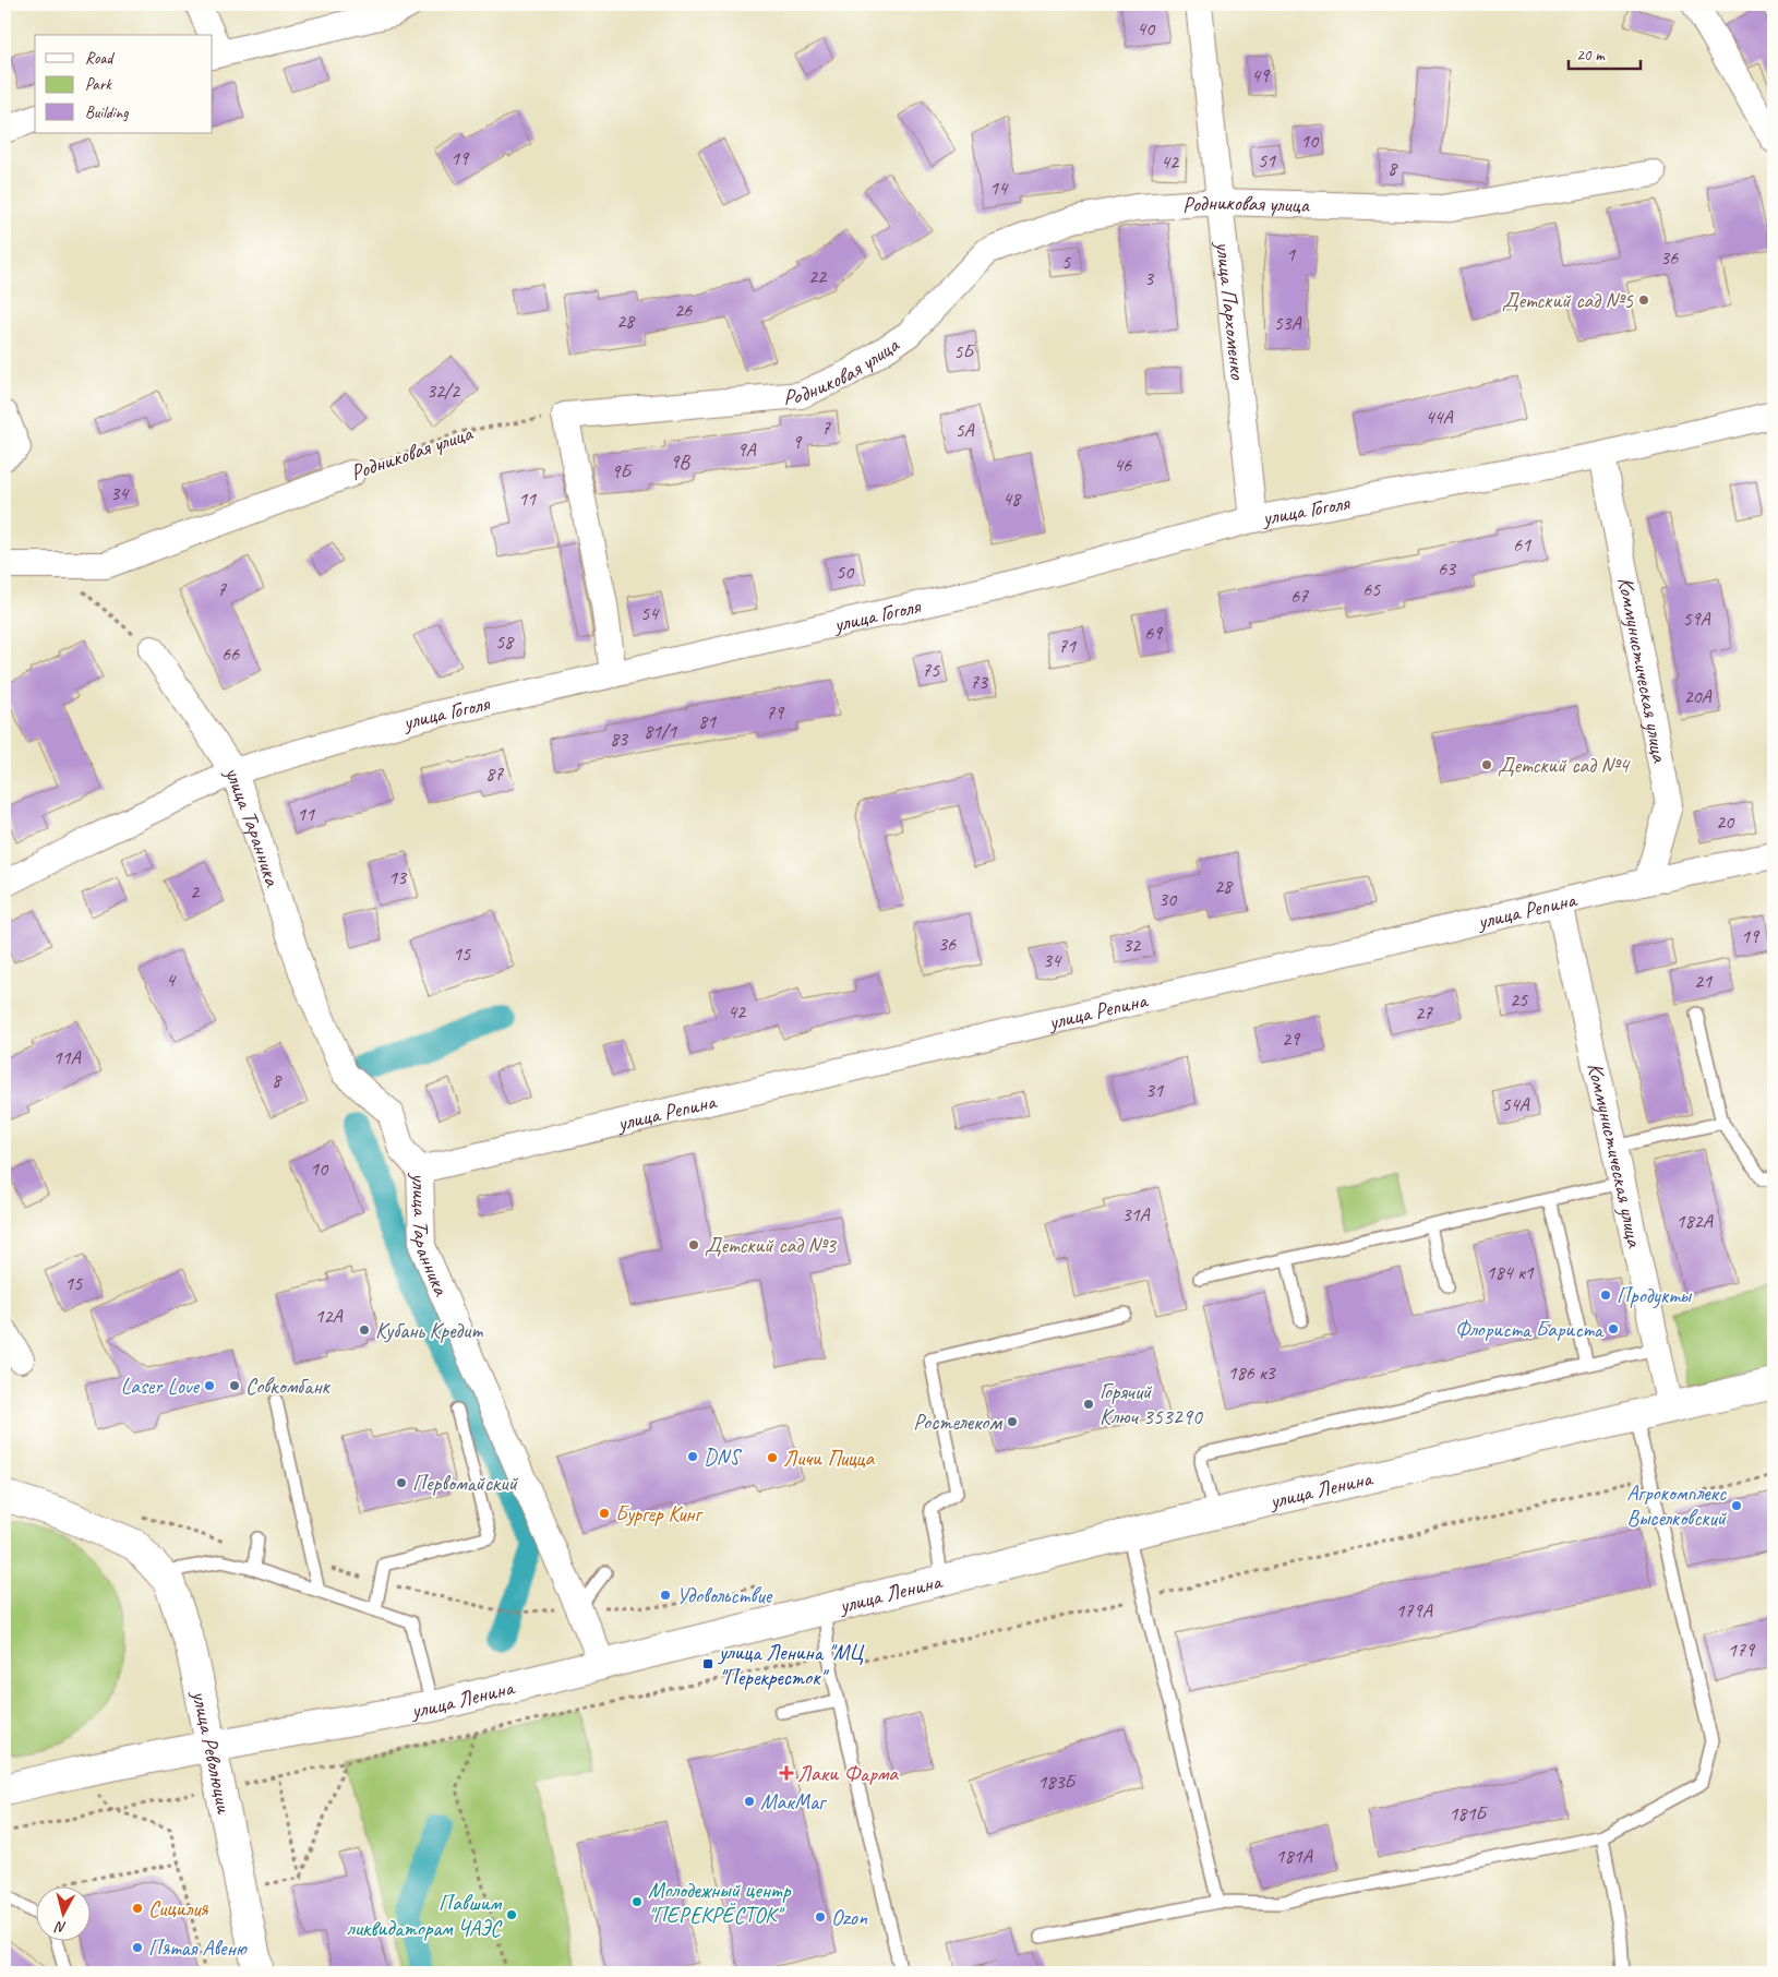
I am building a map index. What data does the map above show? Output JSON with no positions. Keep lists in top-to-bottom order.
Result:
{
  "streets": {
    "street": [
      "Родниковая улица",
      "улица Пархоменко",
      "улица Гоголя",
      "Коммунистическая улица",
      "улица Таранника",
      "улица Репина",
      "улица Ленина",
      "улица Революции"
    ]
  },
  "crossings": [
    ["Родниковая улица", "улица Пархоменко"],
    ["улица Пархоменко", "улица Гоголя"],
    ["улица Гоголя", "Коммунистическая улица"],
    ["улица Гоголя", "улица Таранника"],
    ["Коммунистическая улица", "улица Репина"],
    ["Коммунистическая улица", "улица Ленина"],
    ["улица Таранника", "улица Репина"],
    ["улица Таранника", "улица Ленина"],
    ["улица Ленина", "улица Революции"]
  ],
  "places": {
    "other": [
      "Детский сад №5",
      "Детский сад №4",
      "Детский сад №3",
      "Продукты",
      "Флориста Бариста",
      "Кубань Кредит",
      "Laser Love",
      "Совкомбанк",
      "Горячий Ключ 353290",
      "Ростелеком",
      "DNS",
      "Личи Пицца",
      "Первомайский",
      "Агрокомплекс Выселковский",
      "Бургер Кинг",
      "Удовольствие",
      "МакМаг",
      "Молодежный центр \"ПЕРЕКРЁСТОК\"",
      "Сицилия",
      "Павшим ликвидаторам ЧАЭС",
      "Ozon",
      "Пятая Авеню"
    ],
    "transit": ["улица Ленина \"МЦ \"Перекресток\""],
    "health": ["Лаки Фарма"]
  },
  "house_numbers": [
    "40",
    "49",
    "10",
    "19",
    "51",
    "42",
    "8",
    "14",
    "1",
    "36",
    "5",
    "22",
    "3",
    "26",
    "28",
    "53А",
    "5Б",
    "32/2",
    "44А",
    "7",
    "5А",
    "9",
    "9А",
    "9В",
    "46",
    "9Б",
    "34",
    "11",
    "48",
    "61",
    "63",
    "50",
    "7",
    "65",
    "67",
    "54",
    "59А",
    "69",
    "58",
    "71",
    "66",
    "75",
    "73",
    "20А",
    "79",
    "81",
    "81/1",
    "83",
    "87",
    "11",
    "20",
    "13",
    "28",
    "2",
    "30",
    "19",
    "36",
    "32",
    "15",
    "34",
    "4",
    "21",
    "25",
    "42",
    "27",
    "29",
    "11А",
    "8",
    "31",
    "54А",
    "10",
    "31А",
    "182А",
    "184 к1",
    "15",
    "12А",
    "186 к3",
    "179А",
    "179",
    "183Б",
    "181Б",
    "181А"
  ],
  "legend": ["Road", "Park", "Building"],
  "scale_bar": "20 m",
  "north": "bottom"
}
